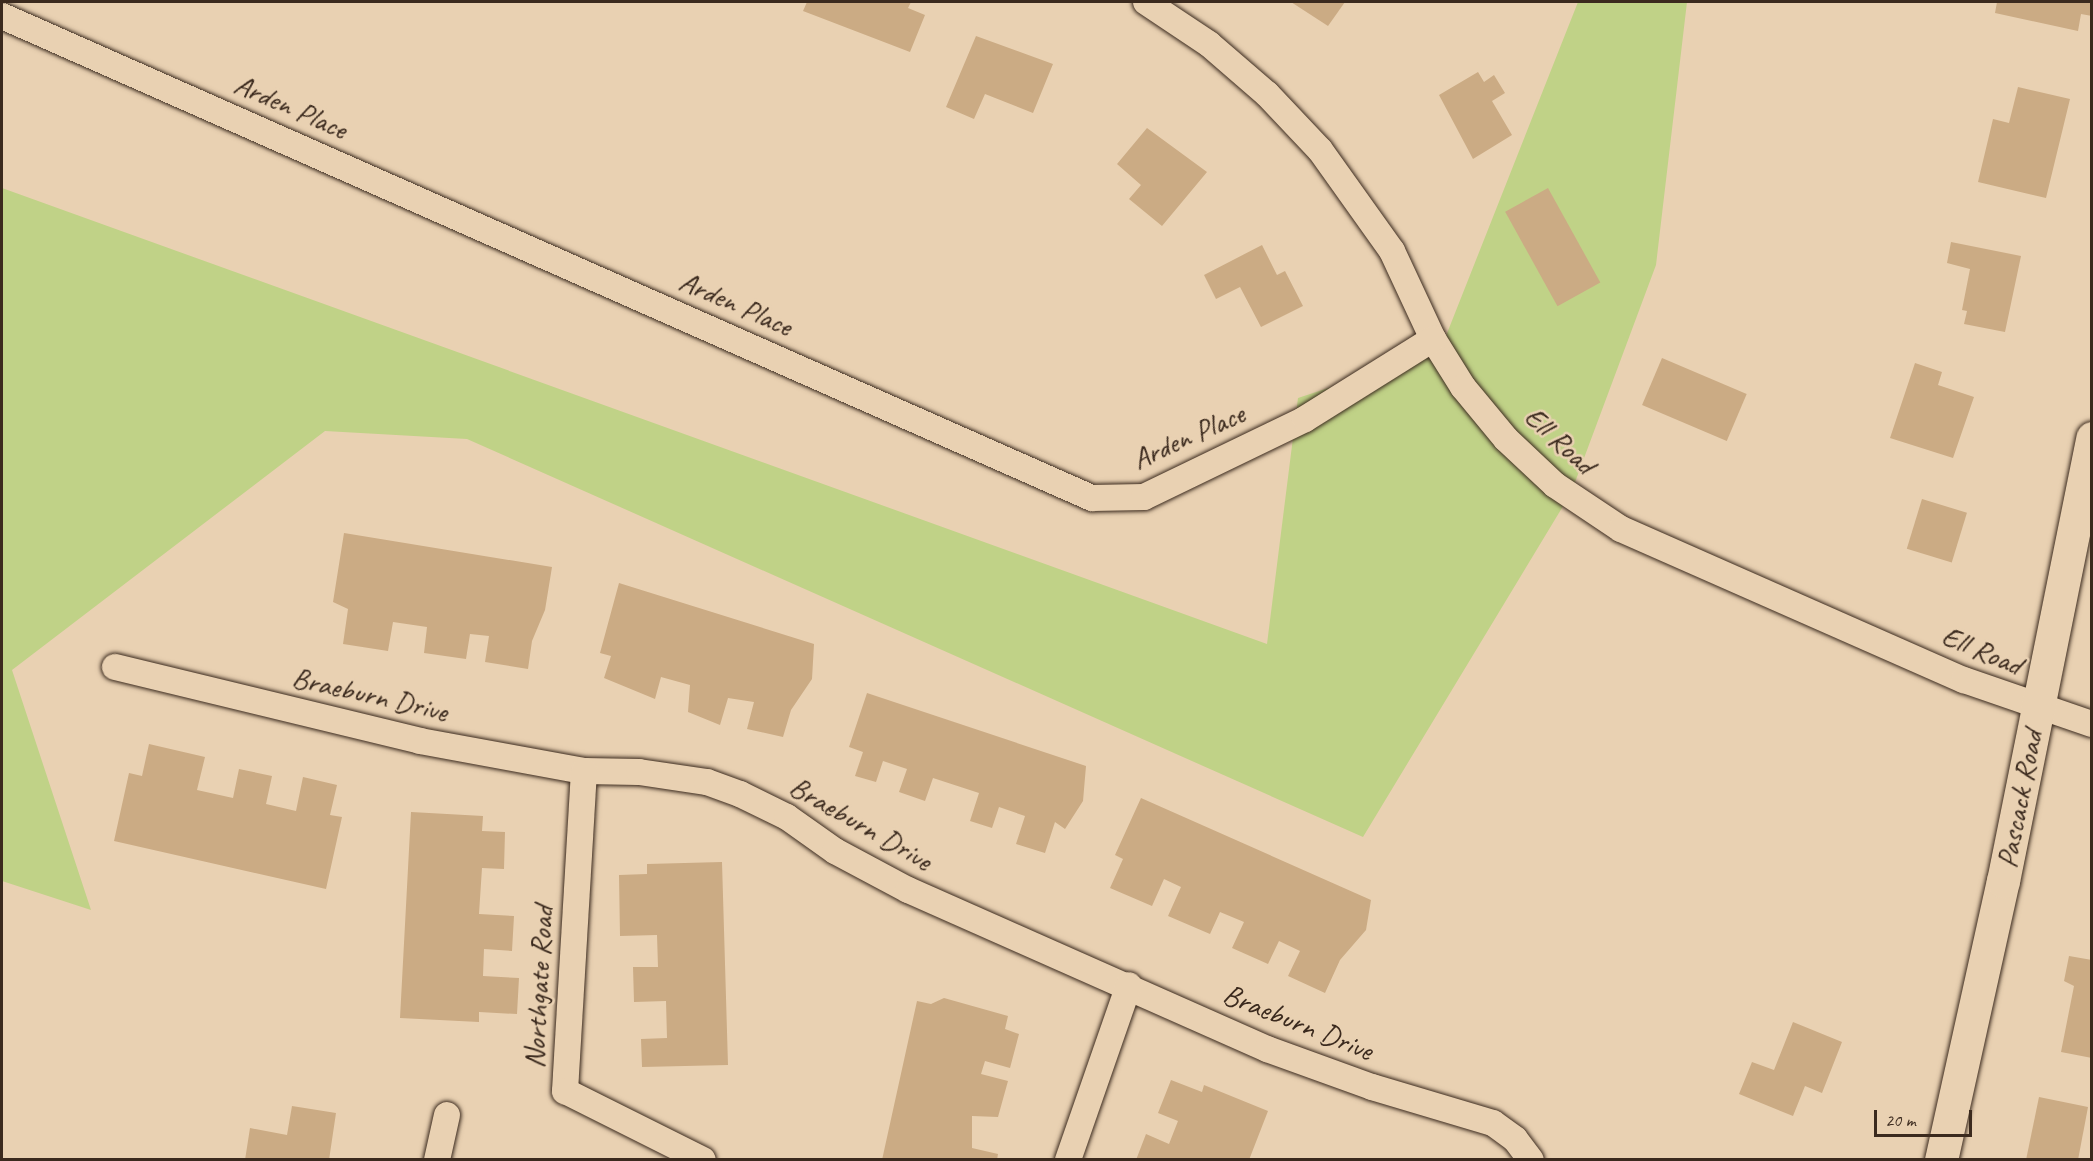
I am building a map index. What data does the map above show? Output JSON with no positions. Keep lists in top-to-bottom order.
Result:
{
  "streets": {
    "street": [
      "Arden Place",
      "Ell Road",
      "Braeburn Drive",
      "Pascack Road",
      "Northgate Road"
    ]
  },
  "crossings": [
    ["Arden Place", "Ell Road"],
    ["Ell Road", "Pascack Road"],
    ["Braeburn Drive", "Northgate Road"]
  ],
  "scale_bar": "20 m"
}
